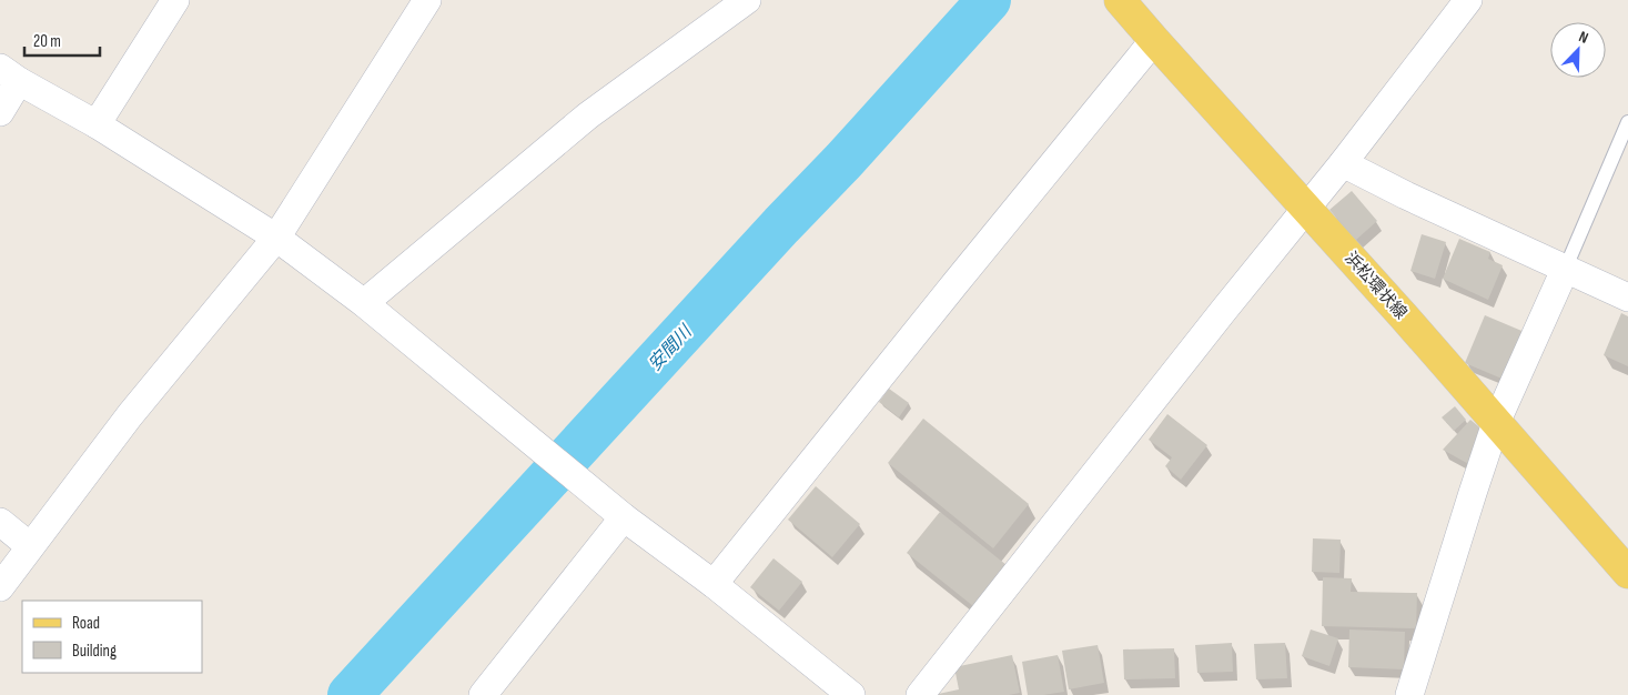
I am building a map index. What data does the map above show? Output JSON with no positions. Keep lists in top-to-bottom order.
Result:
{
  "streets": {
    "main road": ["浜松環状線"]
  },
  "water": ["安間川"],
  "legend": ["Road", "Building"],
  "scale_bar": "20 m",
  "north": "top right"
}
